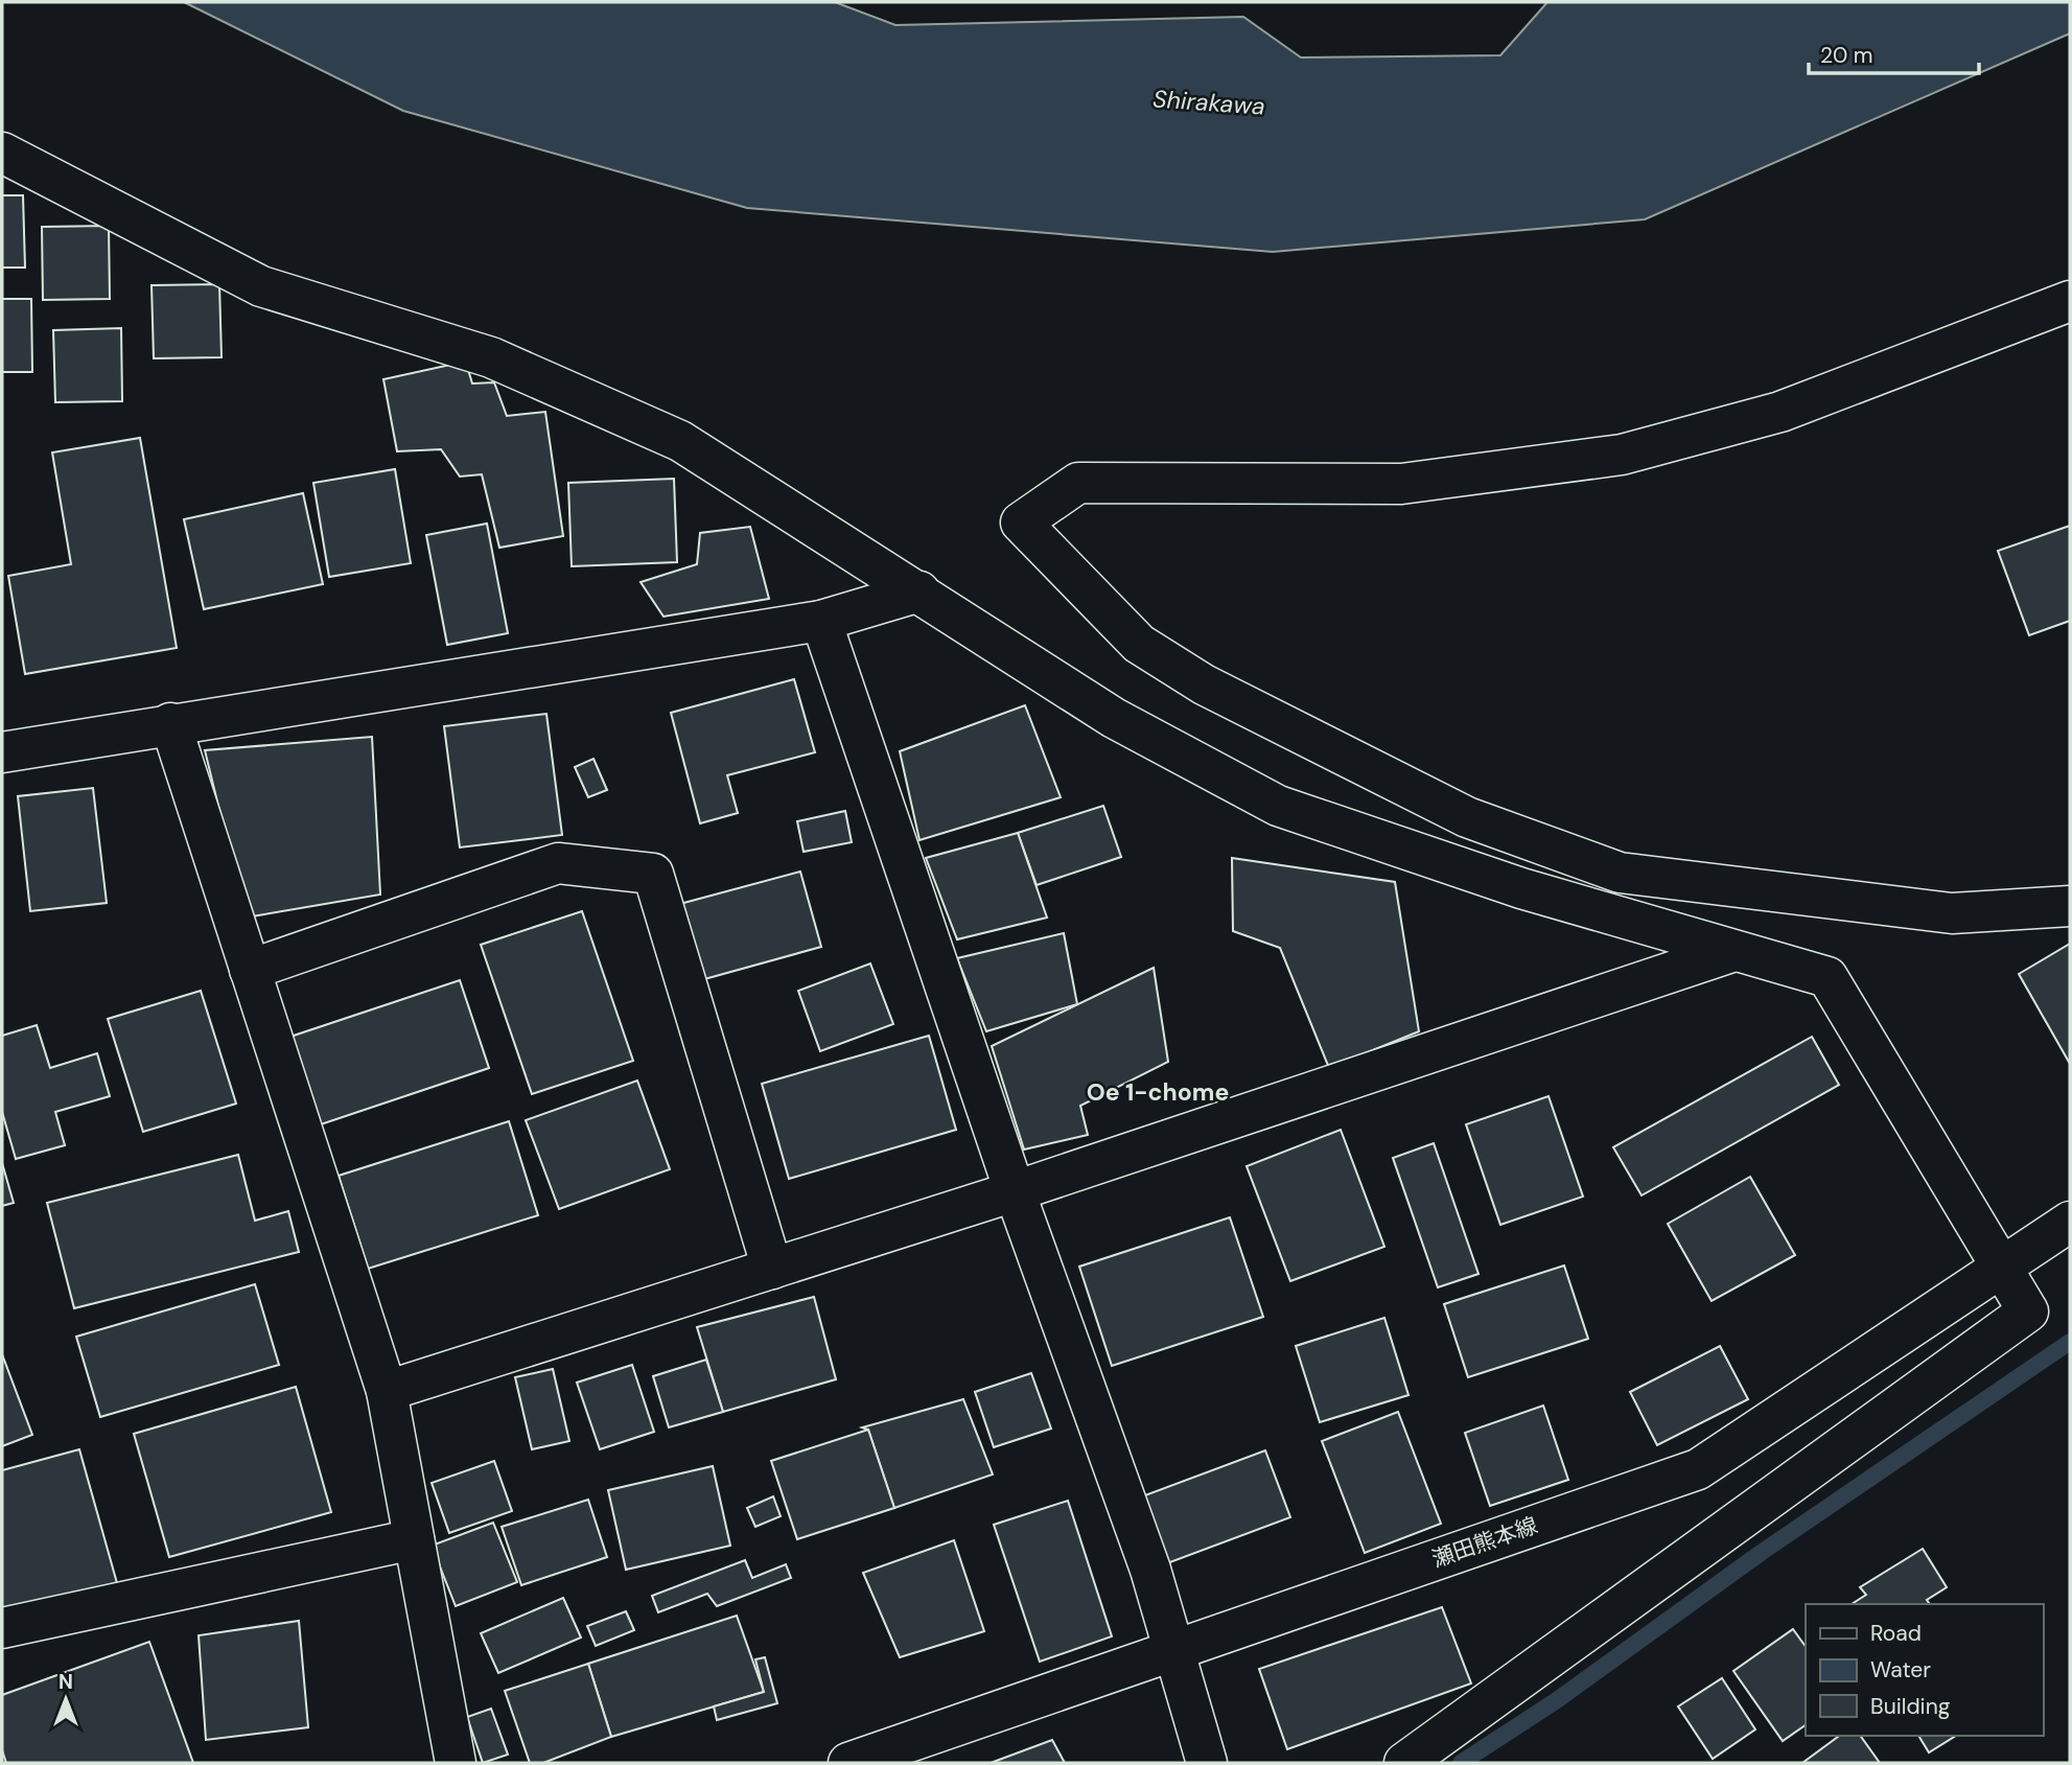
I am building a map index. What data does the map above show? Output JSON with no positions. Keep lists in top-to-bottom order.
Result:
{
  "streets": {
    "street": ["瀬田熊本線"]
  },
  "districts": ["Oe 1-chome"],
  "water": ["Shirakawa"],
  "legend": ["Road", "Water", "Building"],
  "scale_bar": "20 m",
  "north": "top"
}
